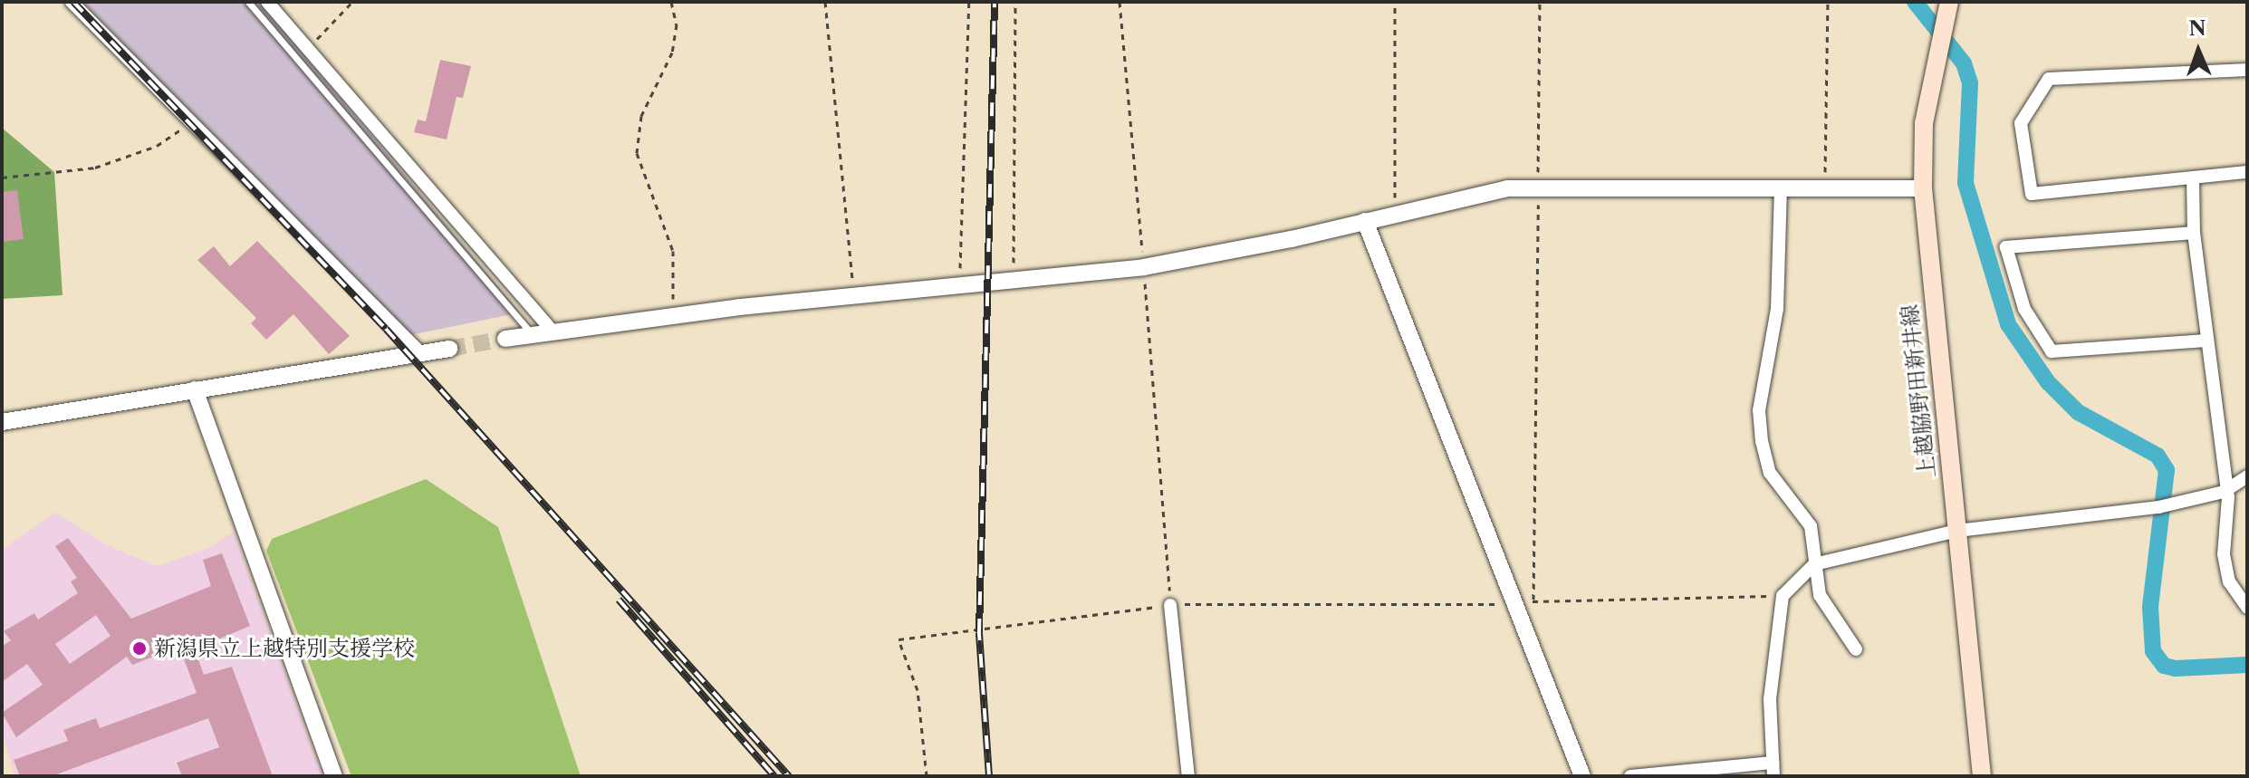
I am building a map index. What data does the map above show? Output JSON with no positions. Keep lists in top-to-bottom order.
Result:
{
  "streets": {
    "main road": ["上越脇野田新井線"]
  },
  "places": ["新潟県立上越特別支援学校"],
  "north": "top"
}
